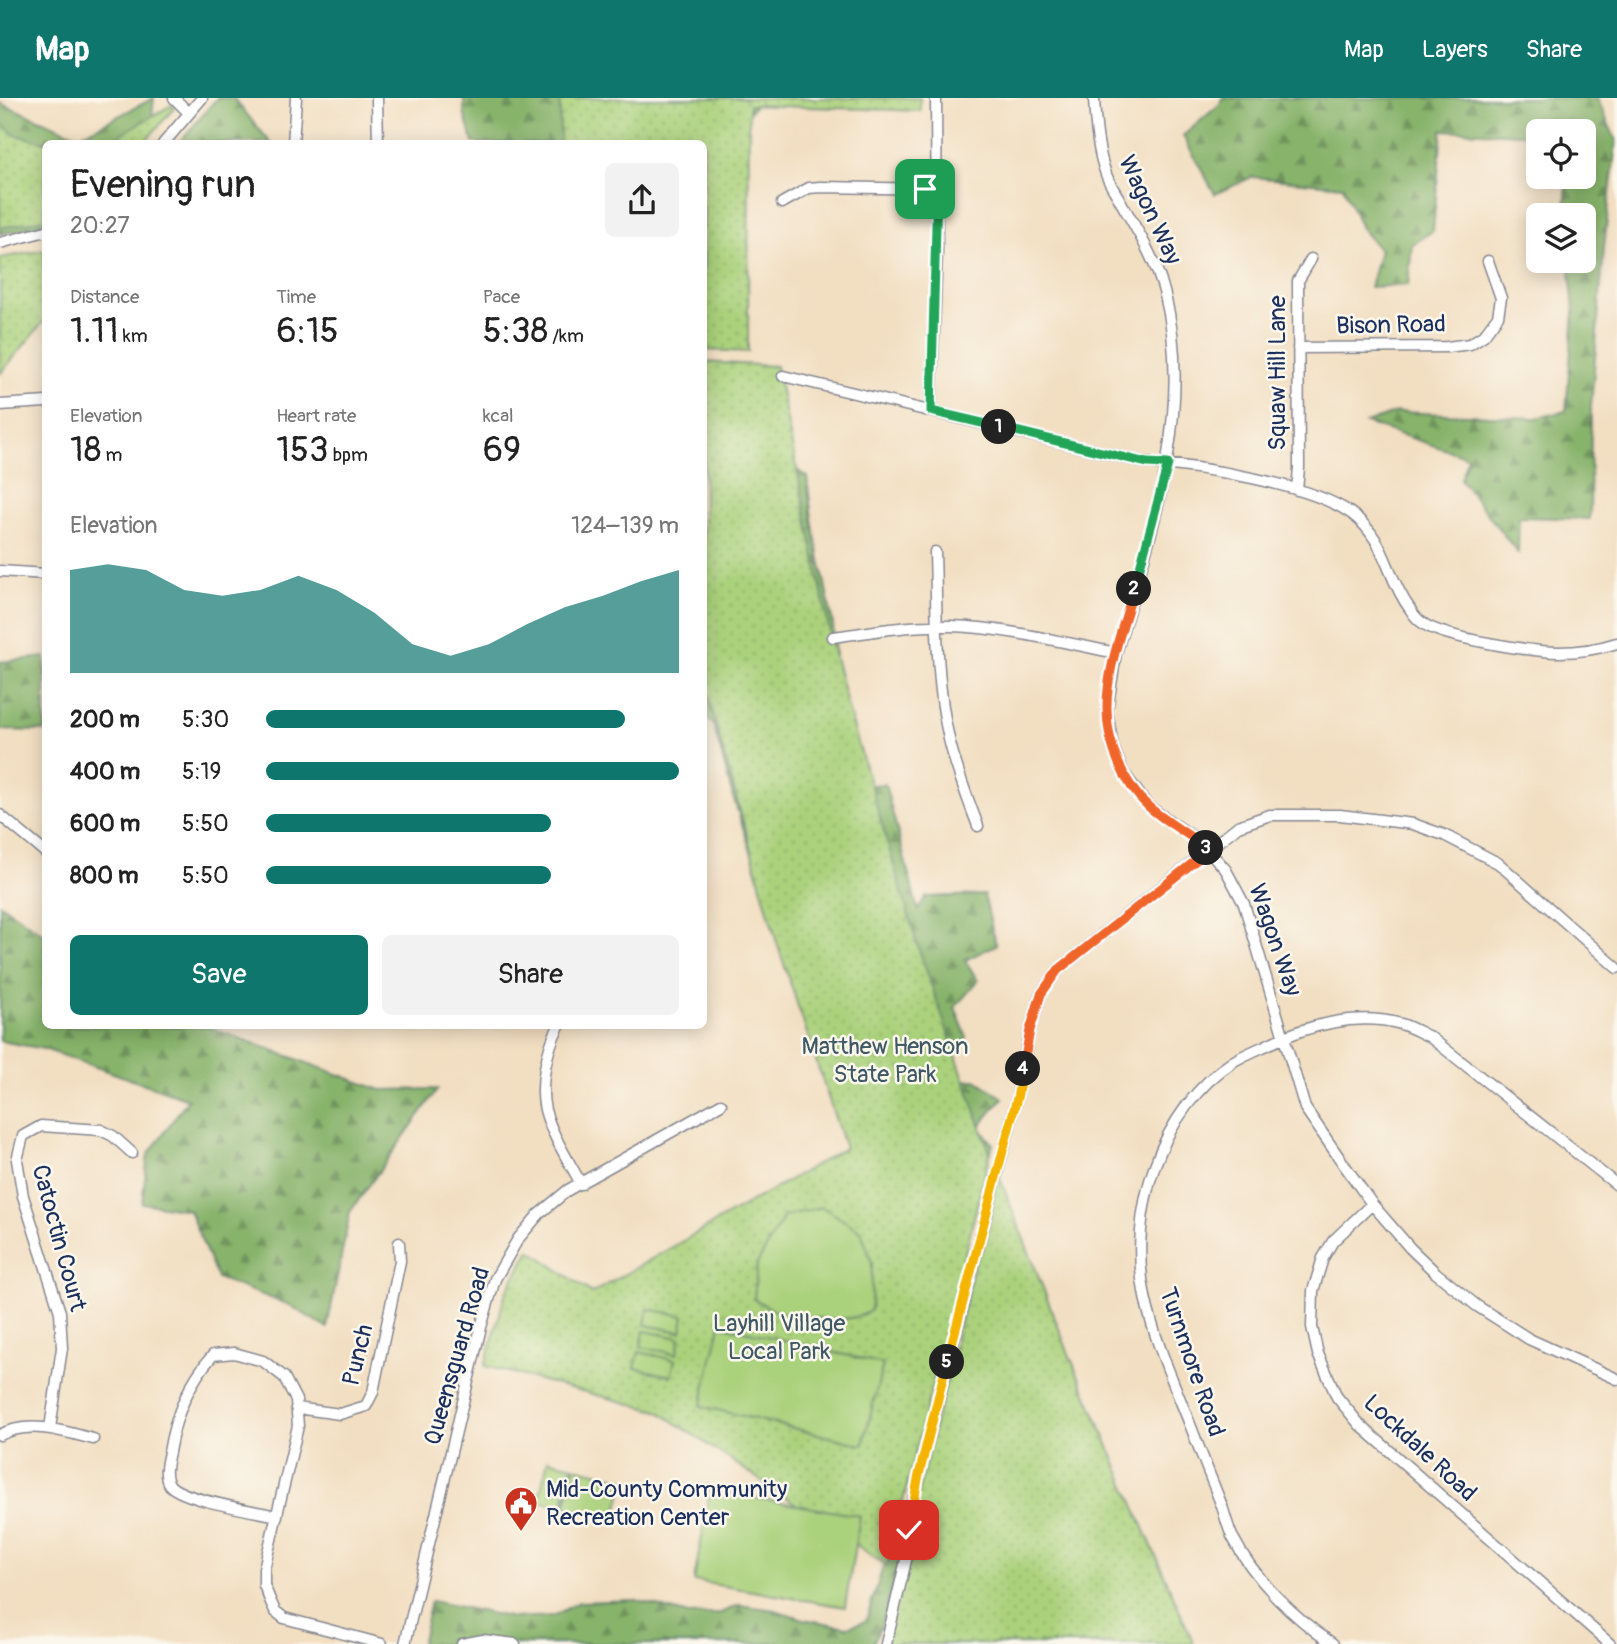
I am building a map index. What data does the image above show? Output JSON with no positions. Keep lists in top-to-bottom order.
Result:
{
  "streets": {
    "street": [
      "Wagon Way",
      "Bison Road",
      "Squaw Hill Lane",
      "Catoctin Court",
      "Punch",
      "Queensguard Road",
      "Turnmore Road",
      "Lockdale Road"
    ]
  },
  "crossings": [
    ["Wagon Way", "Turnmore Road"],
    ["Wagon Way", "Lockdale Road"],
    ["Bison Road", "Squaw Hill Lane"]
  ],
  "parks": ["Matthew Henson State Park", "Layhill Village Local Park"],
  "places": {
    "public building": ["Mid-County Community Recreation Center"]
  },
  "page": {
    "header": "Map",
    "nav": ["Map", "Layers", "Share"],
    "heading": ["Evening run", "20:27"],
    "stats": [
      ["Distance", "1.11 km"],
      ["Time", "6:15"],
      ["Pace", "5:38 /km"],
      ["Elevation", "18 m"],
      ["Heart rate", "153 bpm"],
      ["kcal", "69"]
    ],
    "pins": [
      "1",
      "2",
      "3",
      "4",
      "5"
    ],
    "chart": ["Elevation", "124–139 m"],
    "list": [
      {
        "name": "200 m",
        "note": "5:30"
      },
      {
        "name": "400 m",
        "note": "5:19"
      },
      {
        "name": "600 m",
        "note": "5:50"
      },
      {
        "name": "800 m",
        "note": "5:50"
      }
    ],
    "buttons": ["Save", "Share"]
  }
}
